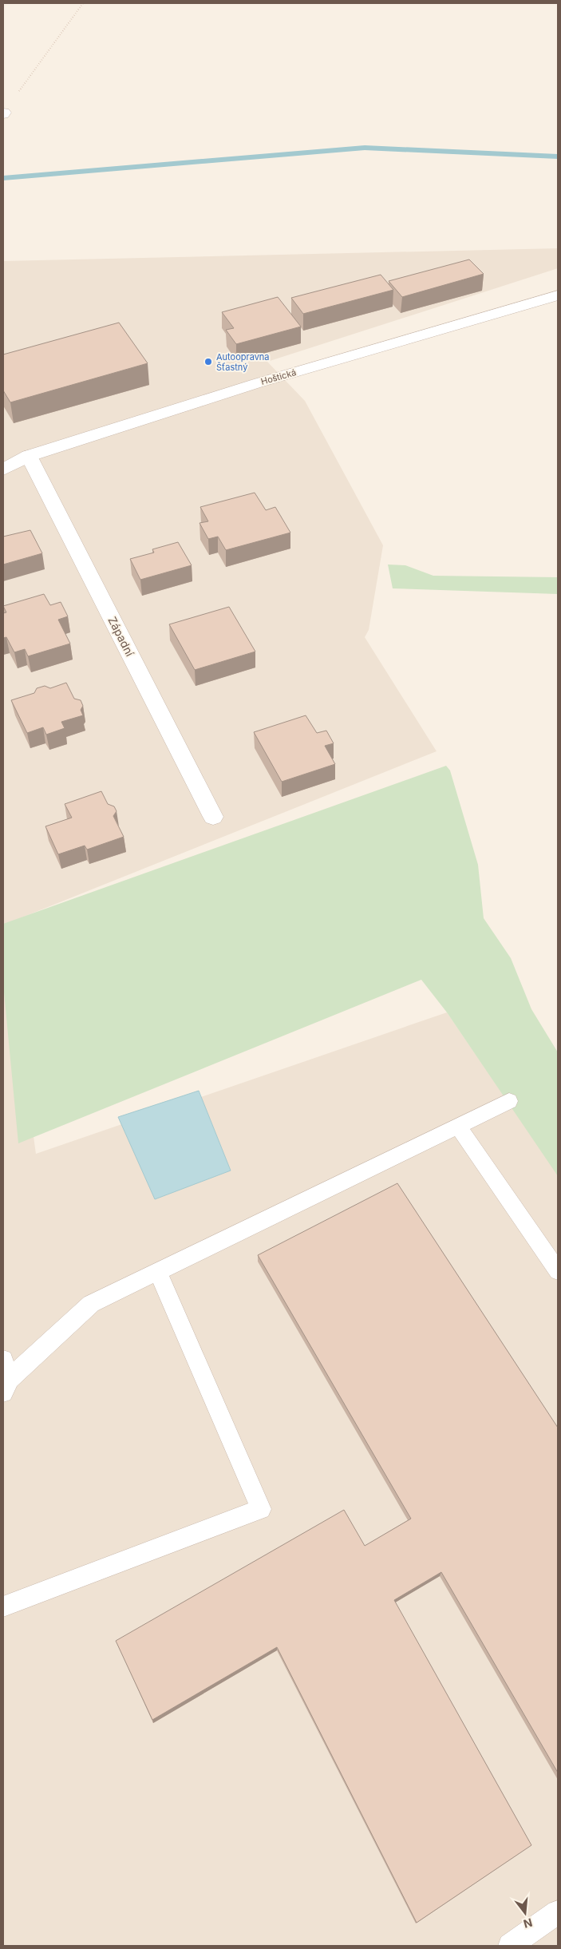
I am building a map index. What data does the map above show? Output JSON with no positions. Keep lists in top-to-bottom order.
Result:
{
  "streets": {
    "street": ["Hoštická", "Západní"]
  },
  "crossings": [
    ["Hoštická", "Západní"]
  ],
  "places": ["Autoopravna Šťastný"],
  "north": "bottom"
}
